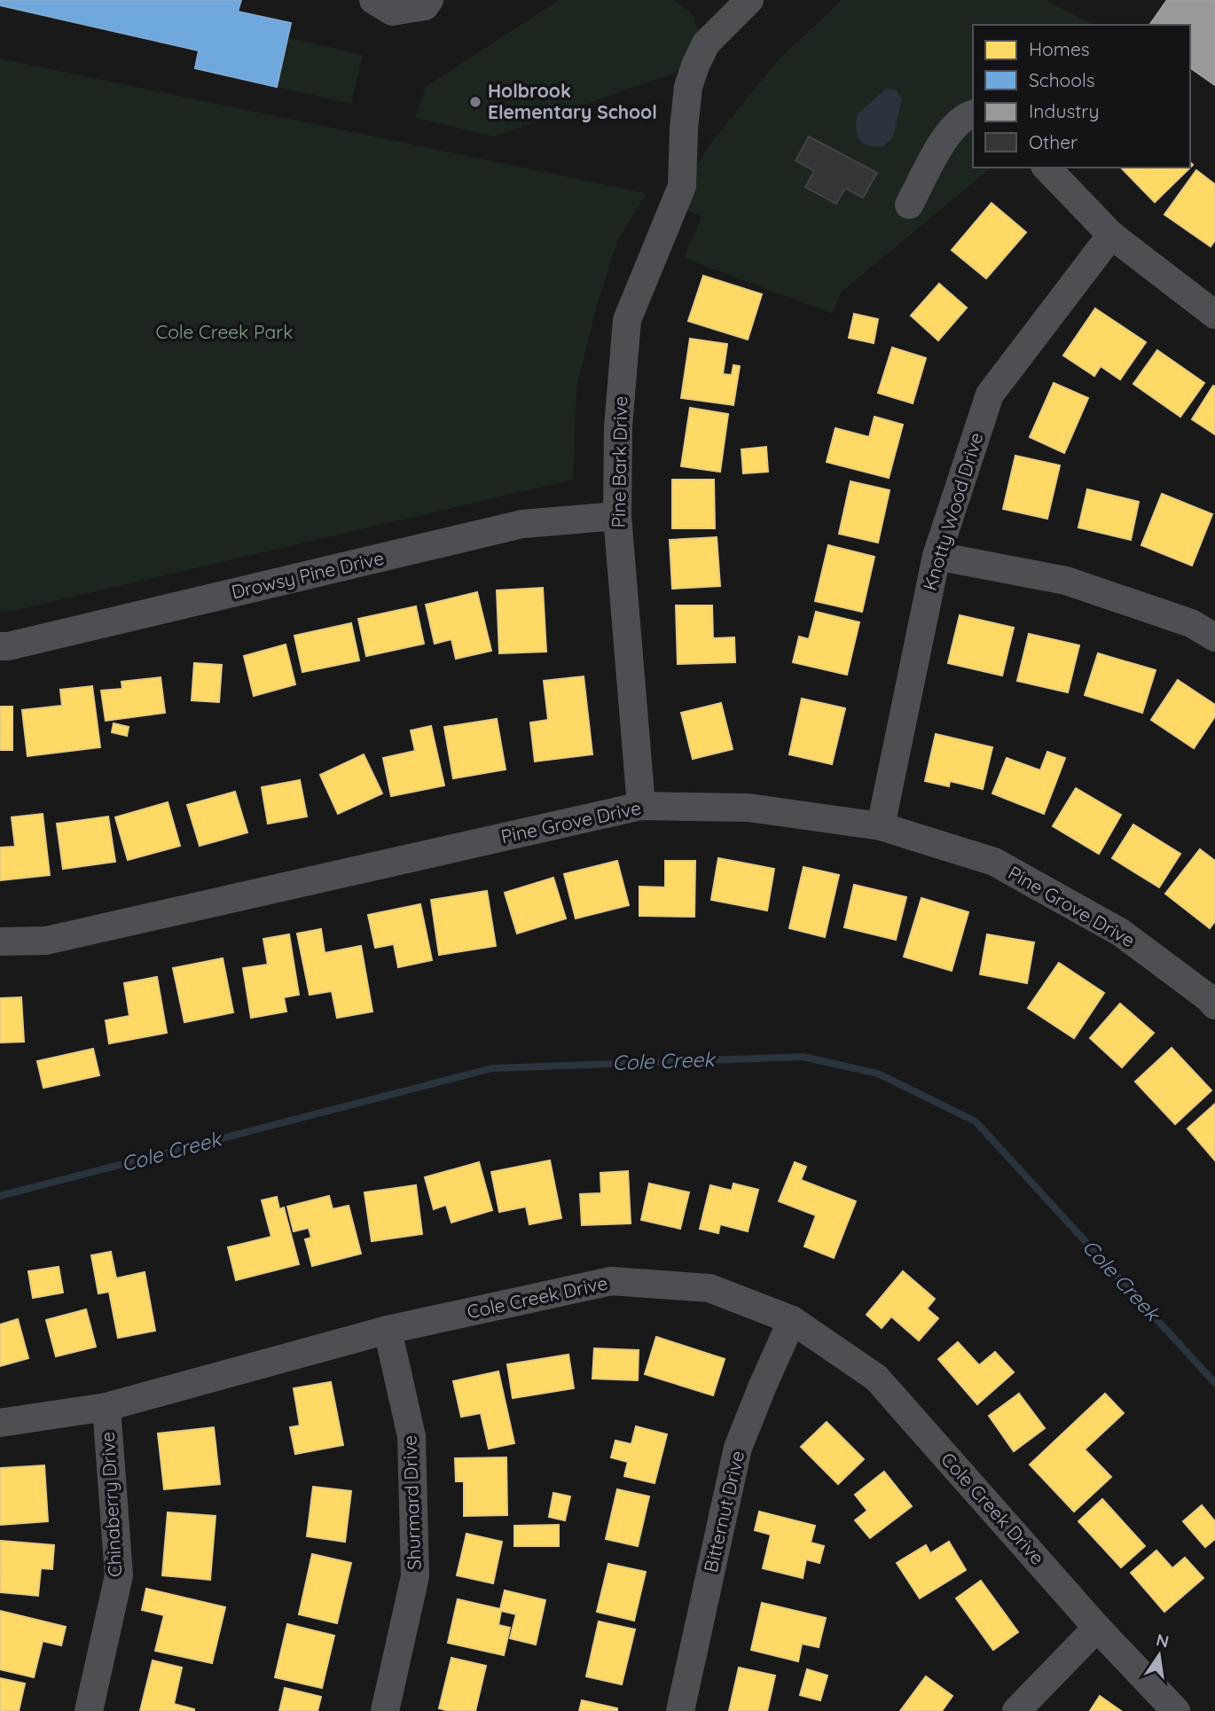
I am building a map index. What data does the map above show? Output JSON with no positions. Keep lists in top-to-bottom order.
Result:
{
  "streets": {
    "street": [
      "Pine Bark Drive",
      "Knotty Wood Drive",
      "Drowsy Pine Drive",
      "Pine Grove Drive",
      "Cole Creek Drive",
      "Shurmard Drive",
      "Chinaberry Drive",
      "Bitternut Drive"
    ]
  },
  "crossings": [
    ["Pine Bark Drive", "Drowsy Pine Drive"],
    ["Pine Bark Drive", "Pine Grove Drive"],
    ["Knotty Wood Drive", "Pine Grove Drive"],
    ["Cole Creek Drive", "Shurmard Drive"],
    ["Cole Creek Drive", "Chinaberry Drive"],
    ["Cole Creek Drive", "Bitternut Drive"]
  ],
  "water": ["Cole Creek"],
  "parks": ["Cole Creek Park"],
  "places": ["Holbrook Elementary School"],
  "legend": [
    "Homes",
    "Schools",
    "Industry",
    "Other"
  ],
  "north": "top"
}
